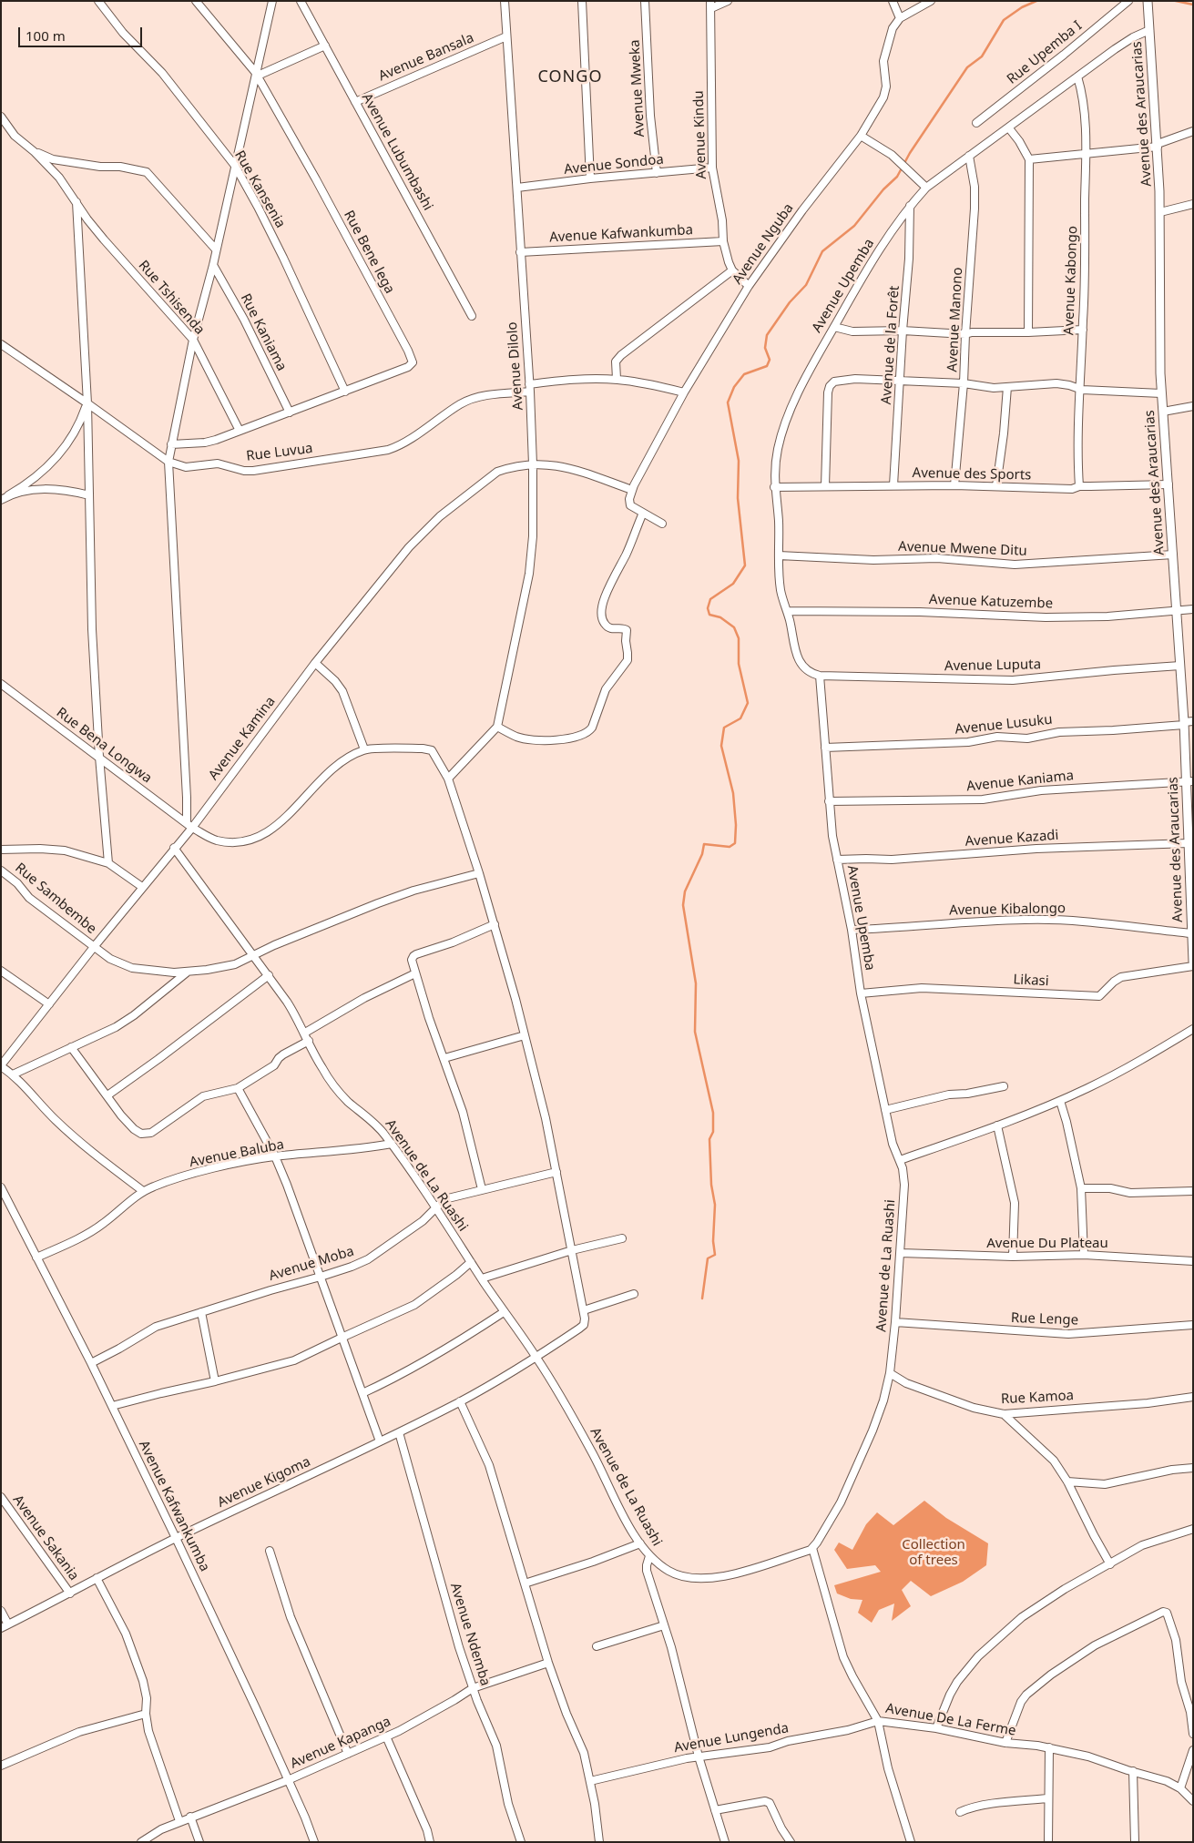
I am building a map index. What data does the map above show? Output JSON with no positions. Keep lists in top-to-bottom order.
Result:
{
  "streets": {
    "street": [
      "Rue Upemba I",
      "Avenue Bansala",
      "Avenue Mweka",
      "Avenue des Araucarias",
      "Avenue Kindu",
      "Avenue Lubumbashi",
      "Avenue Sondoa",
      "Rue Kansenia",
      "Avenue Kafwankumba",
      "Avenue Nguba",
      "Rue Bene lega",
      "Avenue Kabongo",
      "Avenue Upemba",
      "Rue Tshisenda",
      "Avenue Manono",
      "Rue Kaniama",
      "Avenue de la Forêt",
      "Avenue Dilolo",
      "Rue Luvua",
      "Avenue des Sports",
      "Avenue Mwene Ditu",
      "Avenue Katuzembe",
      "Avenue Luputa",
      "Avenue Lusuku",
      "Avenue Kamina",
      "Rue Bena Longwa",
      "Avenue Kaniama",
      "Avenue Kazadi",
      "Rue Sambembe",
      "Avenue Kibalongo",
      "Likasi",
      "Avenue Baluba",
      "Avenue de La Ruashi",
      "Avenue Du Plateau",
      "Avenue Moba",
      "Rue Lenge",
      "Rue Kamoa",
      "Avenue Kigoma",
      "Avenue Sakania",
      "Avenue Ndemba",
      "Avenue De La Ferme",
      "Avenue Lungenda",
      "Avenue Kapanga"
    ]
  },
  "crossings": [
    ["Avenue Bansala", "Avenue Lubumbashi"],
    ["Avenue Bansala", "Avenue Dilolo"],
    ["Avenue Mweka", "Avenue Sondoa"],
    ["Avenue des Araucarias", "Avenue Upemba"],
    ["Avenue des Araucarias", "Avenue des Sports"],
    ["Avenue des Araucarias", "Avenue Mwene Ditu"],
    ["Avenue des Araucarias", "Avenue Katuzembe"],
    ["Avenue des Araucarias", "Avenue Luputa"],
    ["Avenue des Araucarias", "Avenue Lusuku"],
    ["Avenue des Araucarias", "Avenue Kaniama"],
    ["Avenue des Araucarias", "Avenue Kazadi"],
    ["Avenue des Araucarias", "Avenue Kibalongo"],
    ["Avenue Kindu", "Avenue Sondoa"],
    ["Avenue Kindu", "Avenue Kafwankumba"],
    ["Avenue Sondoa", "Avenue Dilolo"],
    ["Rue Kansenia", "Rue Bene lega"],
    ["Avenue Kafwankumba", "Avenue Dilolo"],
    ["Avenue Kafwankumba", "Avenue Baluba"],
    ["Avenue Kafwankumba", "Avenue Moba"],
    ["Avenue Kafwankumba", "Avenue Kigoma"],
    ["Avenue Kafwankumba", "Avenue Kapanga"],
    ["Avenue Nguba", "Rue Luvua"],
    ["Avenue Nguba", "Avenue Kamina"],
    ["Rue Bene lega", "Rue Tshisenda"],
    ["Rue Bene lega", "Rue Kaniama"],
    ["Avenue Kabongo", "Avenue Upemba"],
    ["Avenue Kabongo", "Avenue des Sports"],
    ["Avenue Upemba", "Avenue Manono"],
    ["Avenue Upemba", "Avenue de la Forêt"],
    ["Avenue Upemba", "Avenue des Sports"],
    ["Avenue Upemba", "Avenue Mwene Ditu"],
    ["Avenue Upemba", "Avenue Katuzembe"],
    ["Avenue Upemba", "Avenue Luputa"],
    ["Avenue Upemba", "Avenue Lusuku"],
    ["Avenue Upemba", "Avenue Kaniama"],
    ["Avenue Upemba", "Avenue Kazadi"],
    ["Avenue Upemba", "Avenue Kibalongo"],
    ["Avenue Upemba", "Likasi"],
    ["Avenue Upemba", "Avenue de La Ruashi"],
    ["Avenue Manono", "Avenue des Sports"],
    ["Avenue de la Forêt", "Avenue des Sports"],
    ["Avenue Dilolo", "Rue Luvua"],
    ["Avenue Dilolo", "Avenue Kamina"],
    ["Avenue Kamina", "Rue Bena Longwa"],
    ["Avenue Kamina", "Rue Sambembe"],
    ["Avenue Kamina", "Avenue de La Ruashi"],
    ["Rue Sambembe", "Avenue de La Ruashi"],
    ["Avenue Baluba", "Avenue de La Ruashi"],
    ["Avenue de La Ruashi", "Avenue Du Plateau"],
    ["Avenue de La Ruashi", "Avenue Moba"],
    ["Avenue de La Ruashi", "Rue Lenge"],
    ["Avenue de La Ruashi", "Rue Kamoa"],
    ["Avenue de La Ruashi", "Avenue Kigoma"],
    ["Avenue de La Ruashi", "Avenue De La Ferme"],
    ["Avenue Kigoma", "Avenue Sakania"],
    ["Avenue Kigoma", "Avenue Ndemba"],
    ["Avenue Sakania", "Avenue Kapanga"],
    ["Avenue Ndemba", "Avenue Kapanga"],
    ["Avenue De La Ferme", "Avenue Lungenda"]
  ],
  "districts": ["CONGO"],
  "parks": ["Collection of trees"],
  "scale_bar": "100 m"
}
